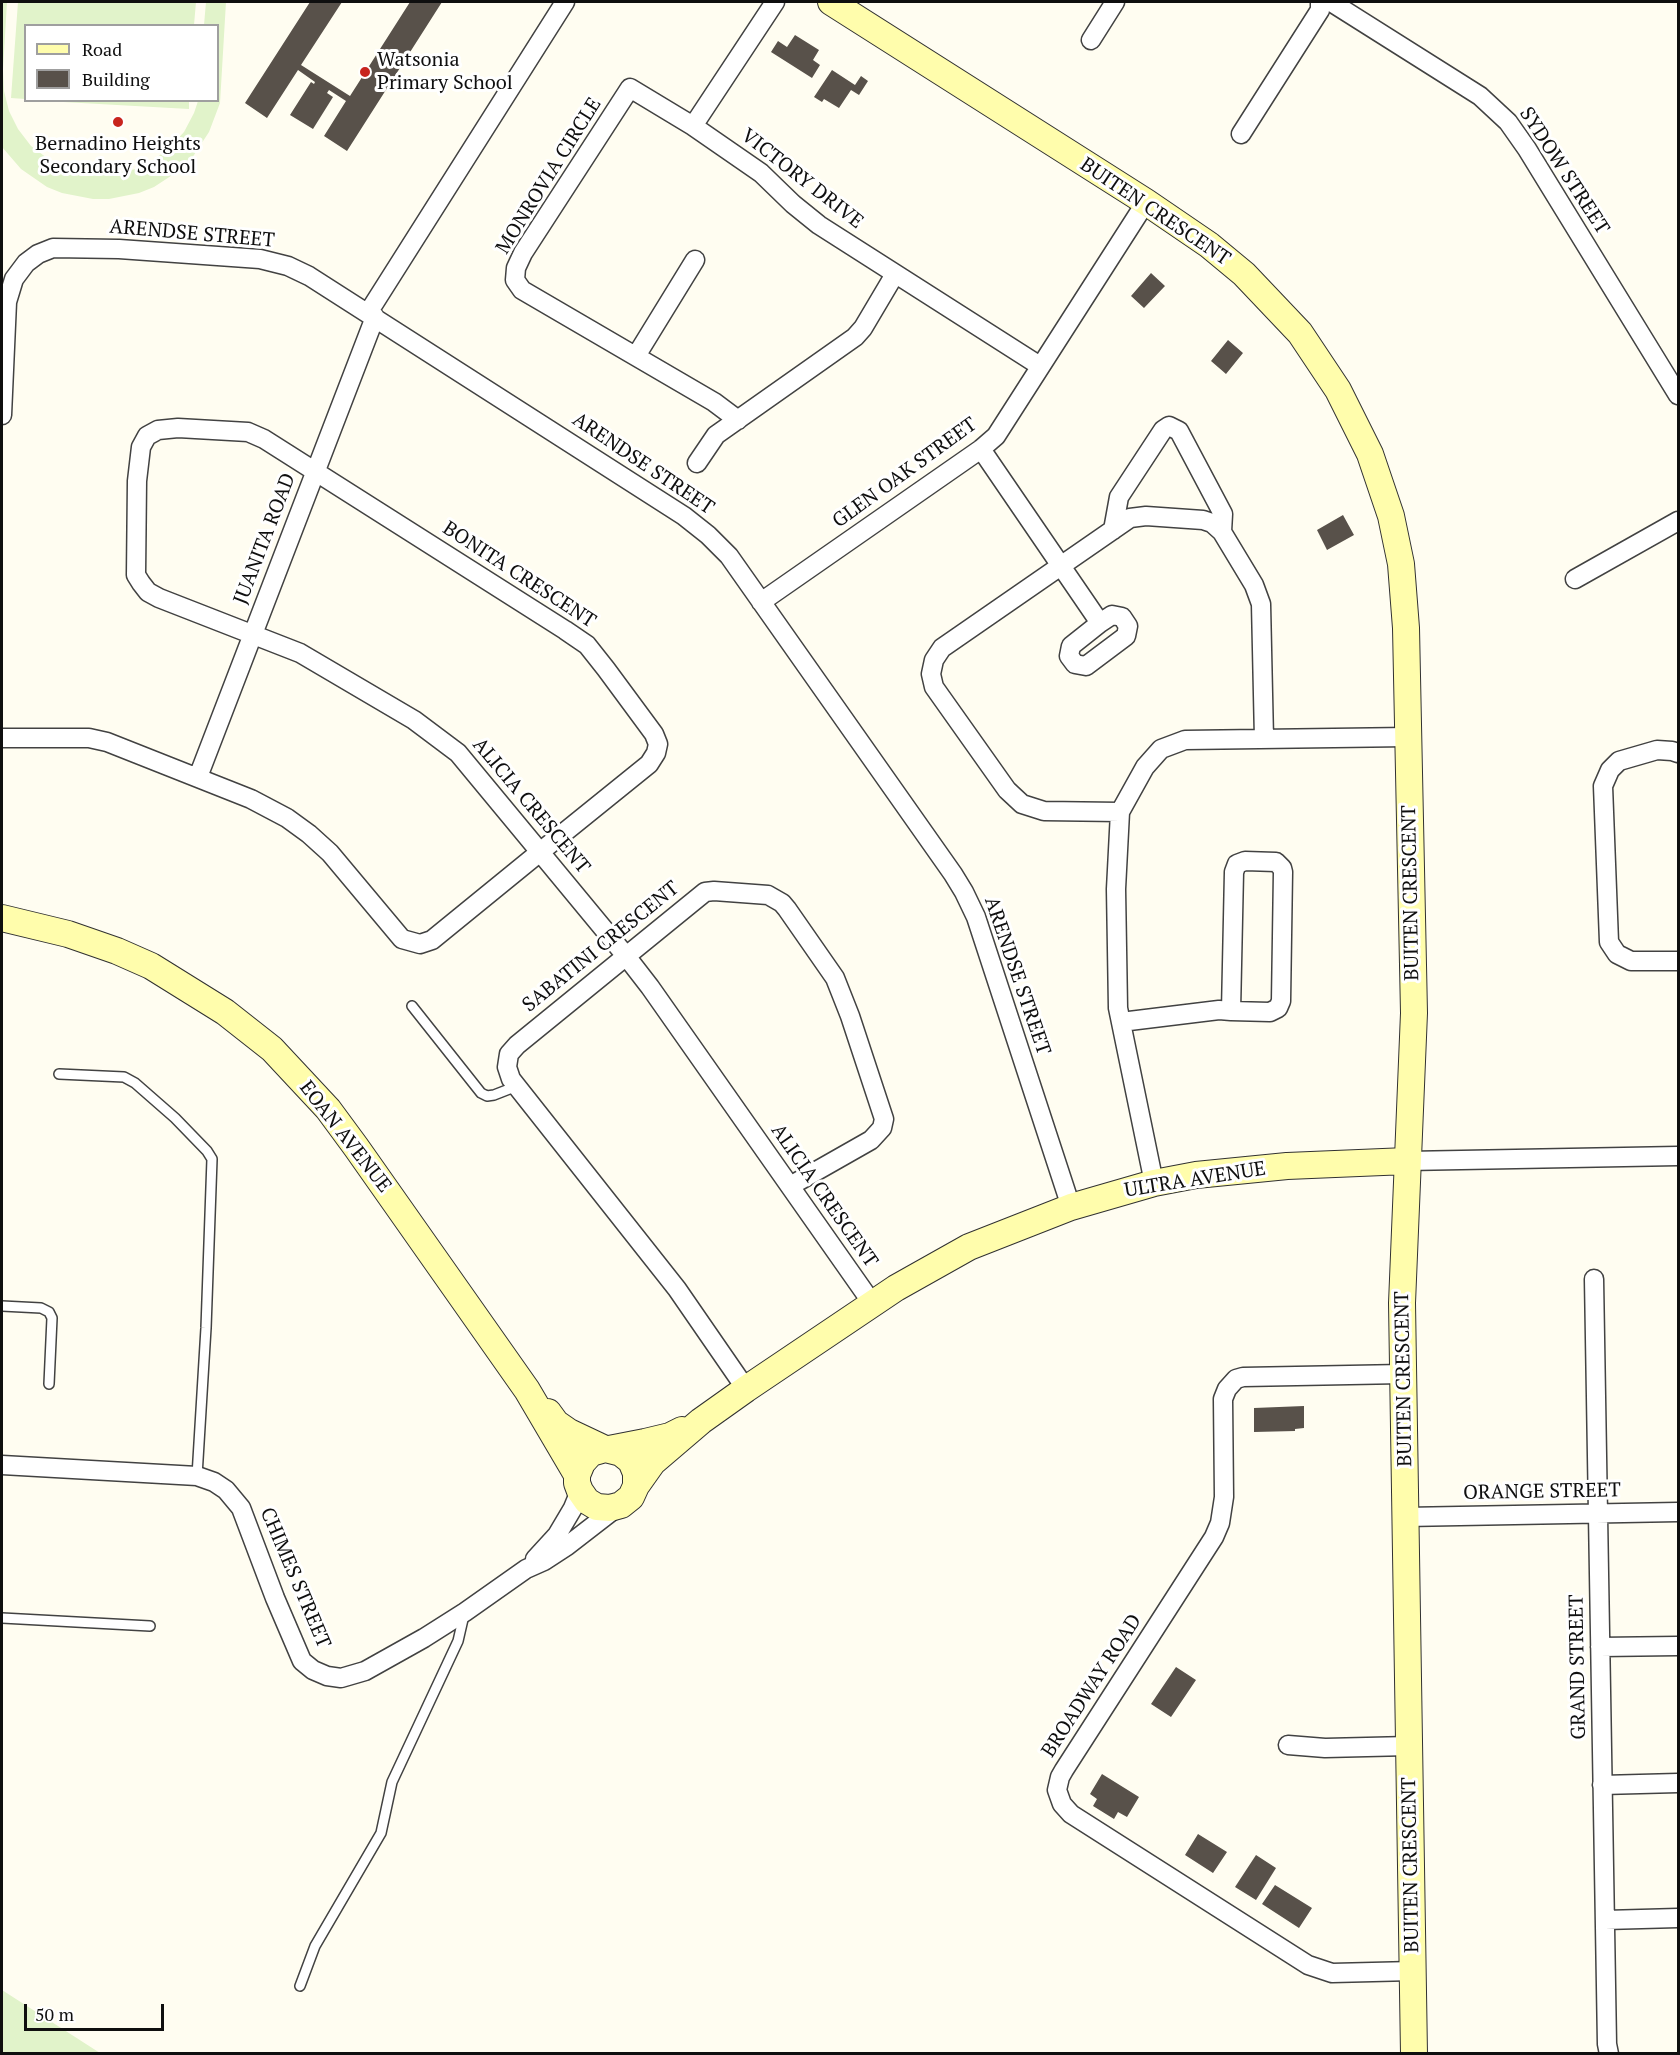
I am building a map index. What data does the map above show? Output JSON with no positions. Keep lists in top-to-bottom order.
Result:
{
  "streets": {
    "street": [
      "SYDOW STREET",
      "MONROVIA CIRCLE",
      "VICTORY DRIVE",
      "BUITEN CRESCENT",
      "ARENDSE STREET",
      "GLEN OAK STREET",
      "JUANITA ROAD",
      "BONITA CRESCENT",
      "ALICIA CRESCENT",
      "SABATINI CRESCENT",
      "EOAN AVENUE",
      "ULTRA AVENUE",
      "ORANGE STREET",
      "CHIMES STREET",
      "GRAND STREET",
      "BROADWAY ROAD"
    ]
  },
  "crossings": [
    ["MONROVIA CIRCLE", "VICTORY DRIVE"],
    ["VICTORY DRIVE", "GLEN OAK STREET"],
    ["BUITEN CRESCENT", "GLEN OAK STREET"],
    ["BUITEN CRESCENT", "ULTRA AVENUE"],
    ["BUITEN CRESCENT", "ORANGE STREET"],
    ["BUITEN CRESCENT", "BROADWAY ROAD"],
    ["ARENDSE STREET", "GLEN OAK STREET"],
    ["ARENDSE STREET", "JUANITA ROAD"],
    ["ARENDSE STREET", "ULTRA AVENUE"],
    ["JUANITA ROAD", "BONITA CRESCENT"],
    ["JUANITA ROAD", "ALICIA CRESCENT"],
    ["BONITA CRESCENT", "ALICIA CRESCENT"],
    ["ALICIA CRESCENT", "SABATINI CRESCENT"],
    ["ALICIA CRESCENT", "ULTRA AVENUE"],
    ["SABATINI CRESCENT", "ULTRA AVENUE"],
    ["EOAN AVENUE", "ULTRA AVENUE"],
    ["EOAN AVENUE", "CHIMES STREET"],
    ["ULTRA AVENUE", "CHIMES STREET"],
    ["ORANGE STREET", "GRAND STREET"]
  ],
  "places": ["Watsonia Primary School", "Bernadino Heights Secondary School"],
  "legend": ["Road", "Building"],
  "scale_bar": "50 m"
}
